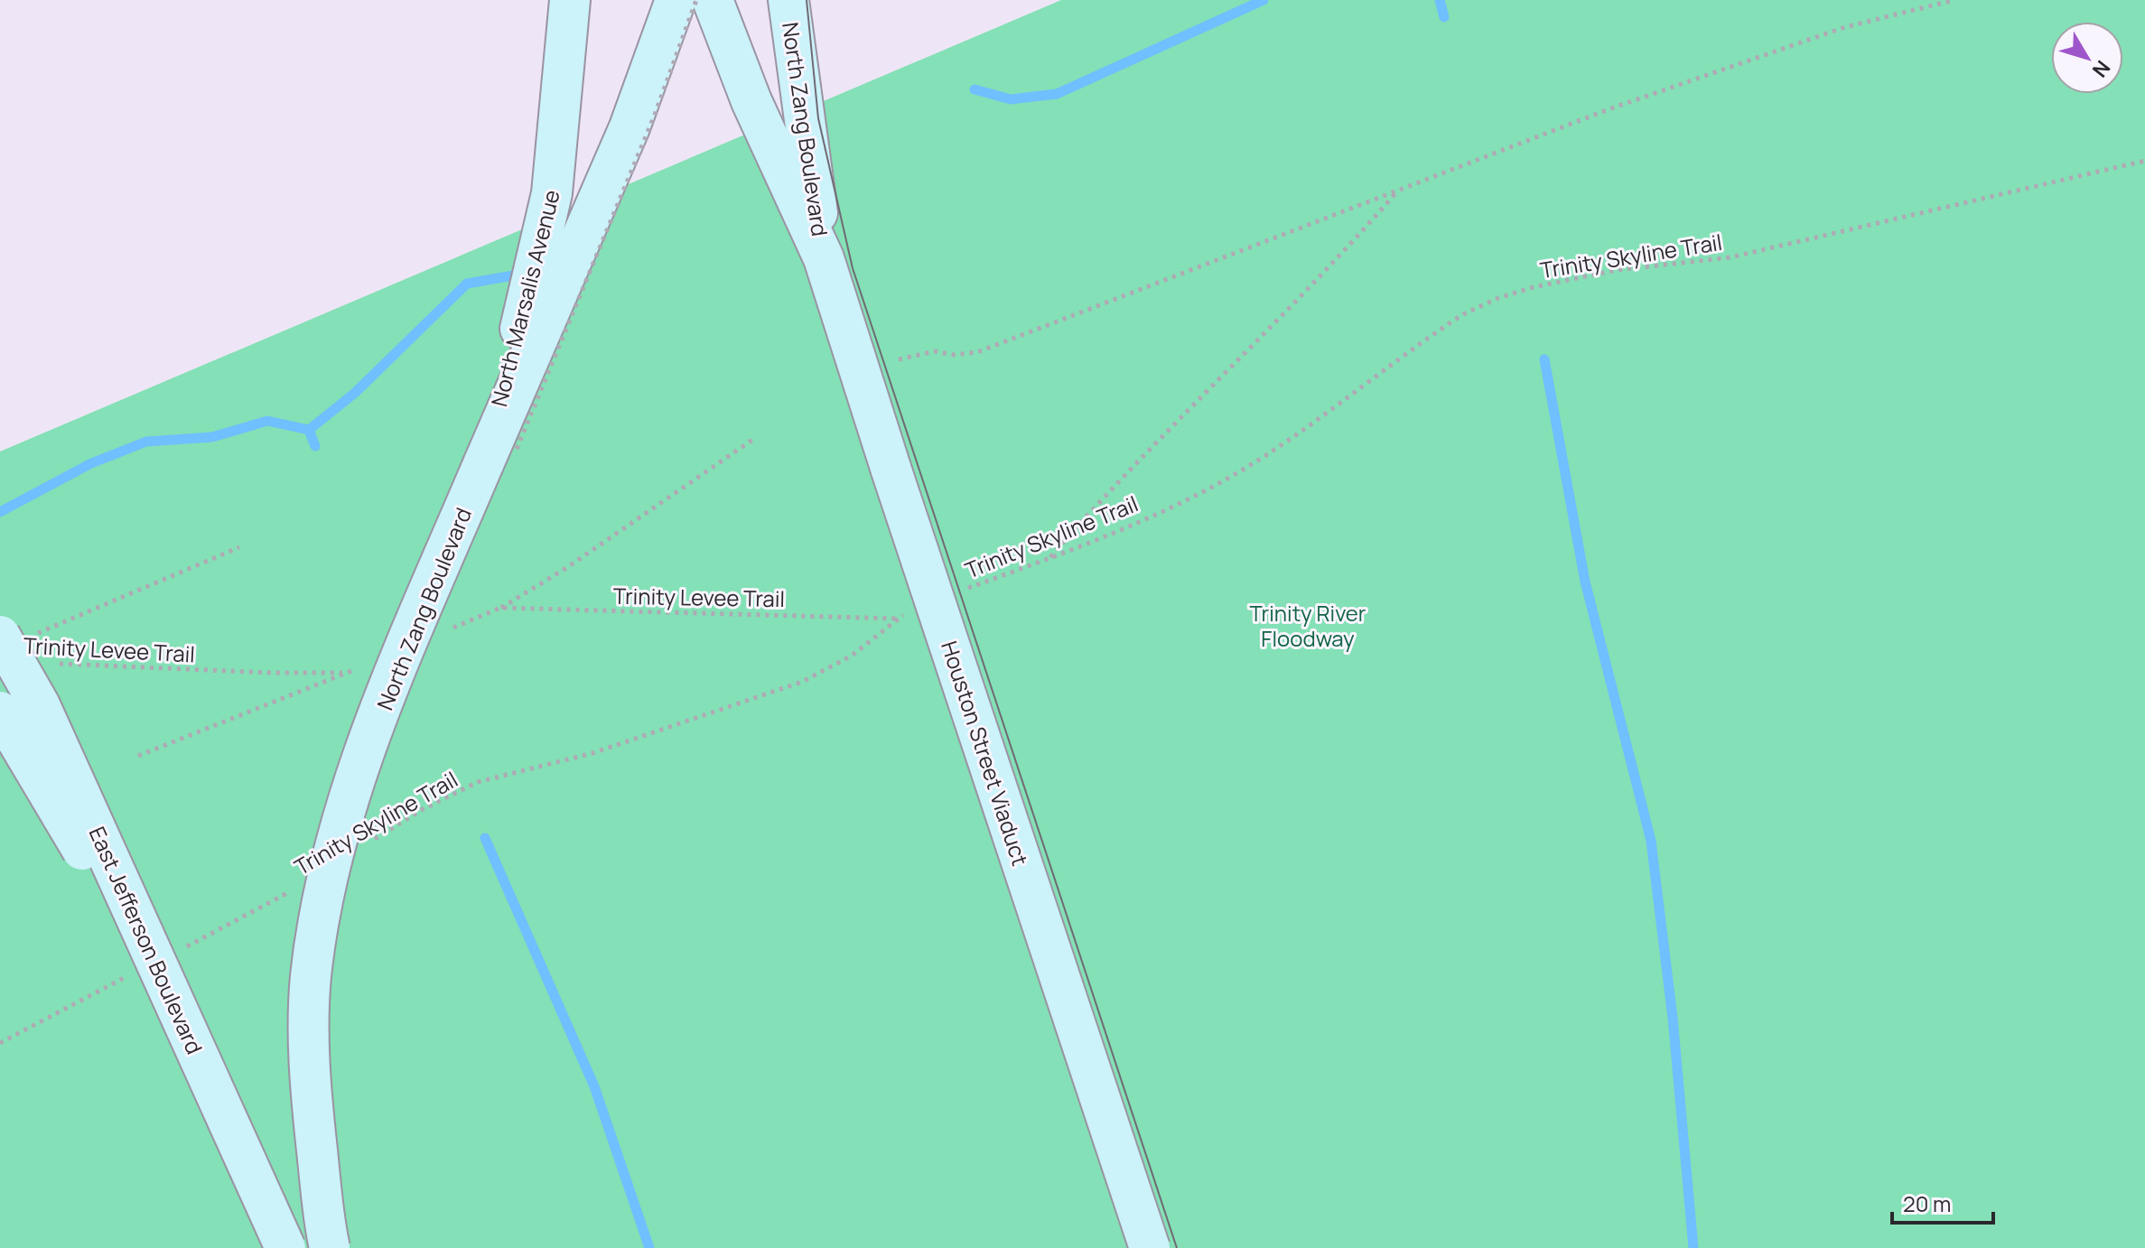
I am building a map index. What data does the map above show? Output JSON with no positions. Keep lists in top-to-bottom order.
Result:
{
  "streets": {
    "main road": [
      "North Zang Boulevard",
      "North Marsalis Avenue",
      "Houston Street Viaduct",
      "East Jefferson Boulevard"
    ],
    "path": ["Trinity Skyline Trail", "Trinity Levee Trail"]
  },
  "crossings": [
    ["North Zang Boulevard", "North Marsalis Avenue"],
    ["North Zang Boulevard", "Houston Street Viaduct"],
    ["Trinity Skyline Trail", "Trinity Levee Trail"],
    ["Trinity Levee Trail", "East Jefferson Boulevard"]
  ],
  "parks": ["Trinity River Floodway"],
  "scale_bar": "20 m",
  "north": "bottom right"
}
